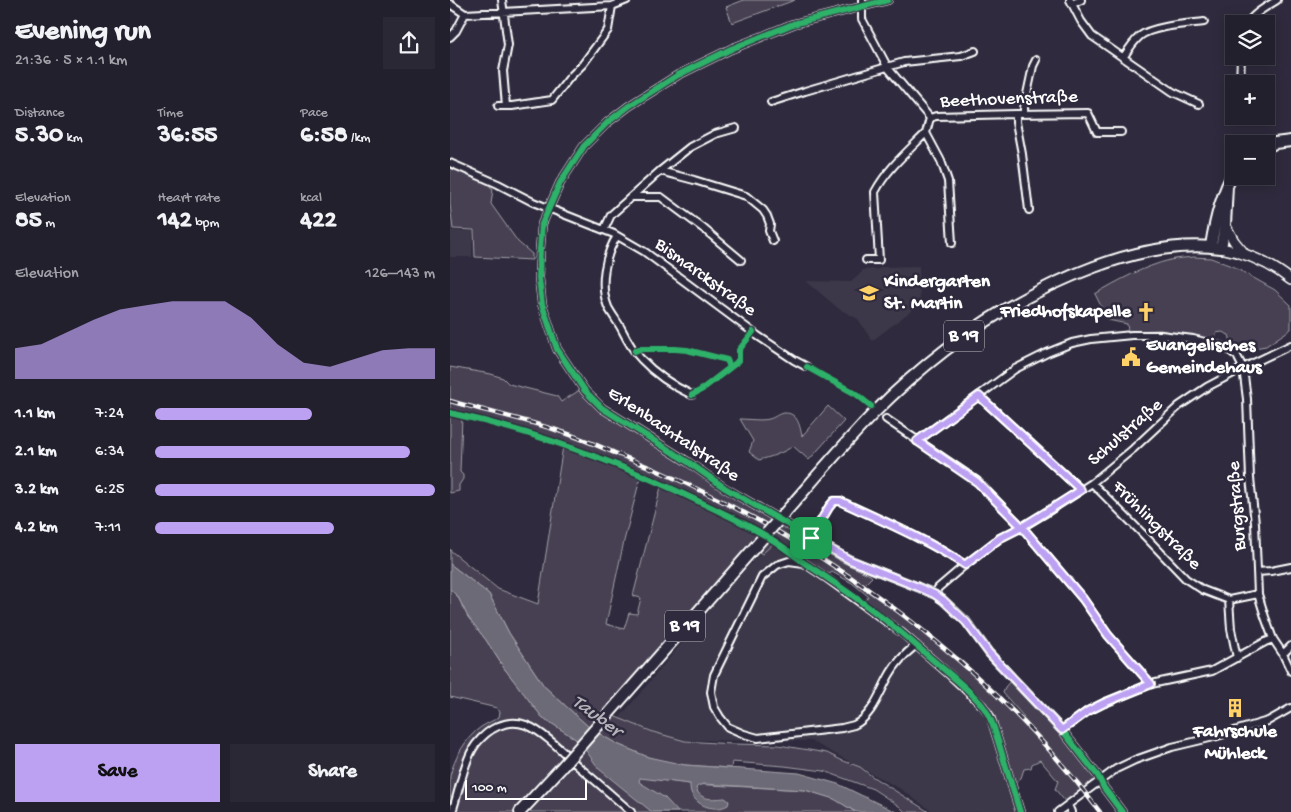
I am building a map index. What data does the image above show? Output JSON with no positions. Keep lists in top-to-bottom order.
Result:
{
  "streets": {
    "main road": ["B 19"],
    "street": [
      "Beethovenstraße",
      "Bismarckstraße",
      "Schulstraße",
      "Erlenbachtalstraße",
      "Burgstraße",
      "Frühlingstraße"
    ]
  },
  "crossings": [
    ["Beethovenstraße", "Erlenbachtalstraße"],
    ["Bismarckstraße", "Erlenbachtalstraße"],
    ["Schulstraße", "Erlenbachtalstraße"],
    ["Schulstraße", "Burgstraße"],
    ["Schulstraße", "Frühlingstraße"]
  ],
  "water": ["Tauber"],
  "places": {
    "school or university": ["Kindergarten St. Martin"],
    "church": ["Friedhofskapelle"],
    "public building": ["Evangelisches Gemeindehaus"],
    "building": ["Fahrschule Mühleck"]
  },
  "scale_bar": "100 m",
  "page": {
    "heading": ["Evening run", "21:36 · 5 × 1.1 km"],
    "map_buttons": ["+", "−"],
    "stats": [
      ["Distance", "5.30 km"],
      ["Time", "36:55"],
      ["Pace", "6:58 /km"],
      ["Elevation", "85 m"],
      ["Heart rate", "142 bpm"],
      ["kcal", "422"]
    ],
    "chart": ["Elevation", "126–143 m"],
    "list": [
      {
        "name": "1.1 km",
        "note": "7:24"
      },
      {
        "name": "2.1 km",
        "note": "6:34"
      },
      {
        "name": "3.2 km",
        "note": "6:25"
      },
      {
        "name": "4.2 km",
        "note": "7:11"
      }
    ],
    "buttons": ["Save", "Share"],
    "scale": "100 m"
  }
}
